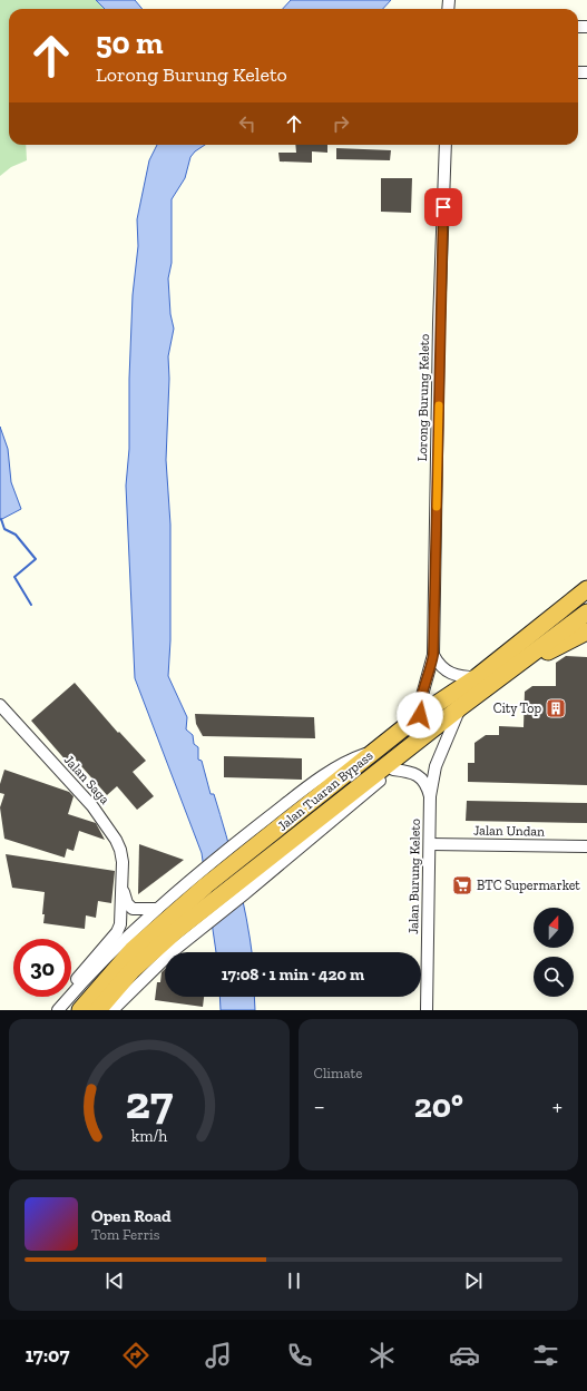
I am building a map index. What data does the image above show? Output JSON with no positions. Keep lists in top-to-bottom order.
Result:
{
  "streets": {
    "highway": ["Jalan Tuaran Bypass"],
    "street": [
      "Lorong Burung Keleto",
      "Jalan Saga",
      "Jalan Undan",
      "Jalan Burung Keleto"
    ]
  },
  "crossings": [
    ["Lorong Burung Keleto", "Jalan Tuaran Bypass"],
    ["Jalan Tuaran Bypass", "Jalan Burung Keleto"],
    ["Jalan Undan", "Jalan Burung Keleto"]
  ],
  "places": {
    "building": ["City Top"],
    "supermarket": ["BTC Supermarket"]
  },
  "north": "top",
  "page": {
    "turn": ["50 m", "Lorong Burung Keleto"],
    "limit": "30",
    "trip": "17:08 · 1 min · 420 m",
    "tile": "Climate",
    "heat": ["−", "20°", "+"],
    "song": ["Open Road", "Tom Ferris"],
    "tabs": "17:07",
    "gauge": ["27", "km/h"]
  }
}
